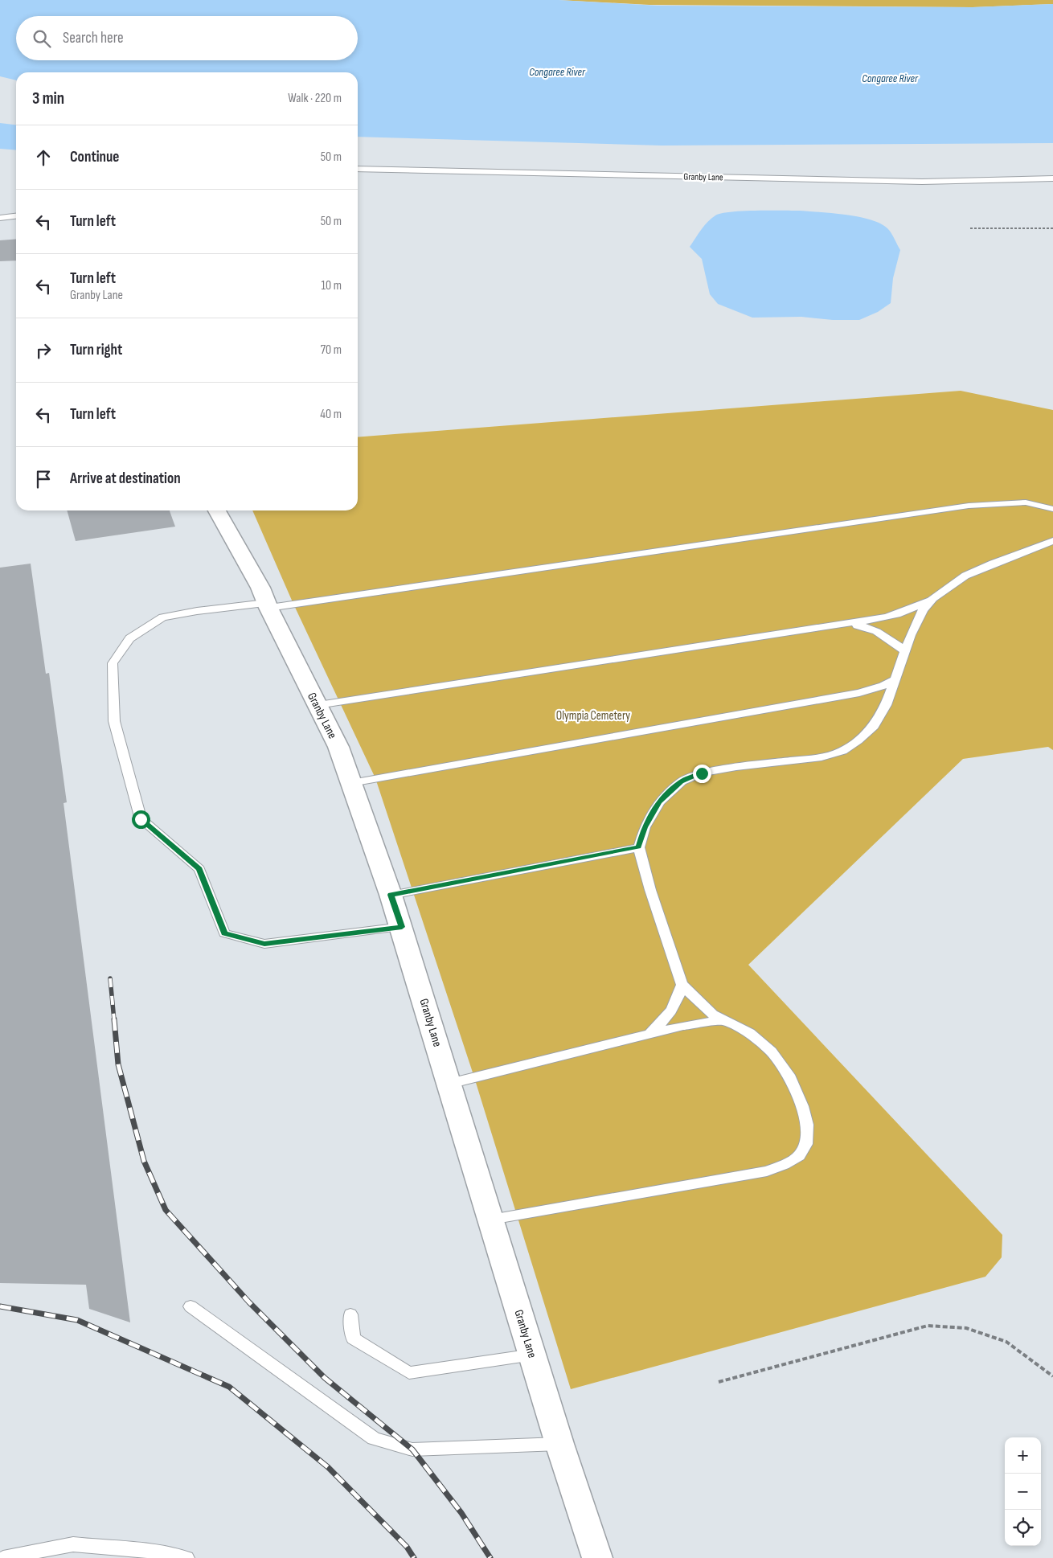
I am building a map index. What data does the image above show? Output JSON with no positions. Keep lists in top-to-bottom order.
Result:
{
  "streets": {
    "street": ["Granby Lane"]
  },
  "water": ["Congaree River"],
  "parks": ["Olympia Cemetery"],
  "page": {
    "search": "Search here",
    "heading": ["3 min", "Walk · 220 m"],
    "list": [
      ["Continue", "50 m"],
      ["Turn left", "50 m"],
      ["Turn left", "Granby Lane", "10 m"],
      ["Turn right", "70 m"],
      ["Turn left", "40 m"],
      "Arrive at destination"
    ],
    "map_buttons": ["+", "−"]
  }
}
